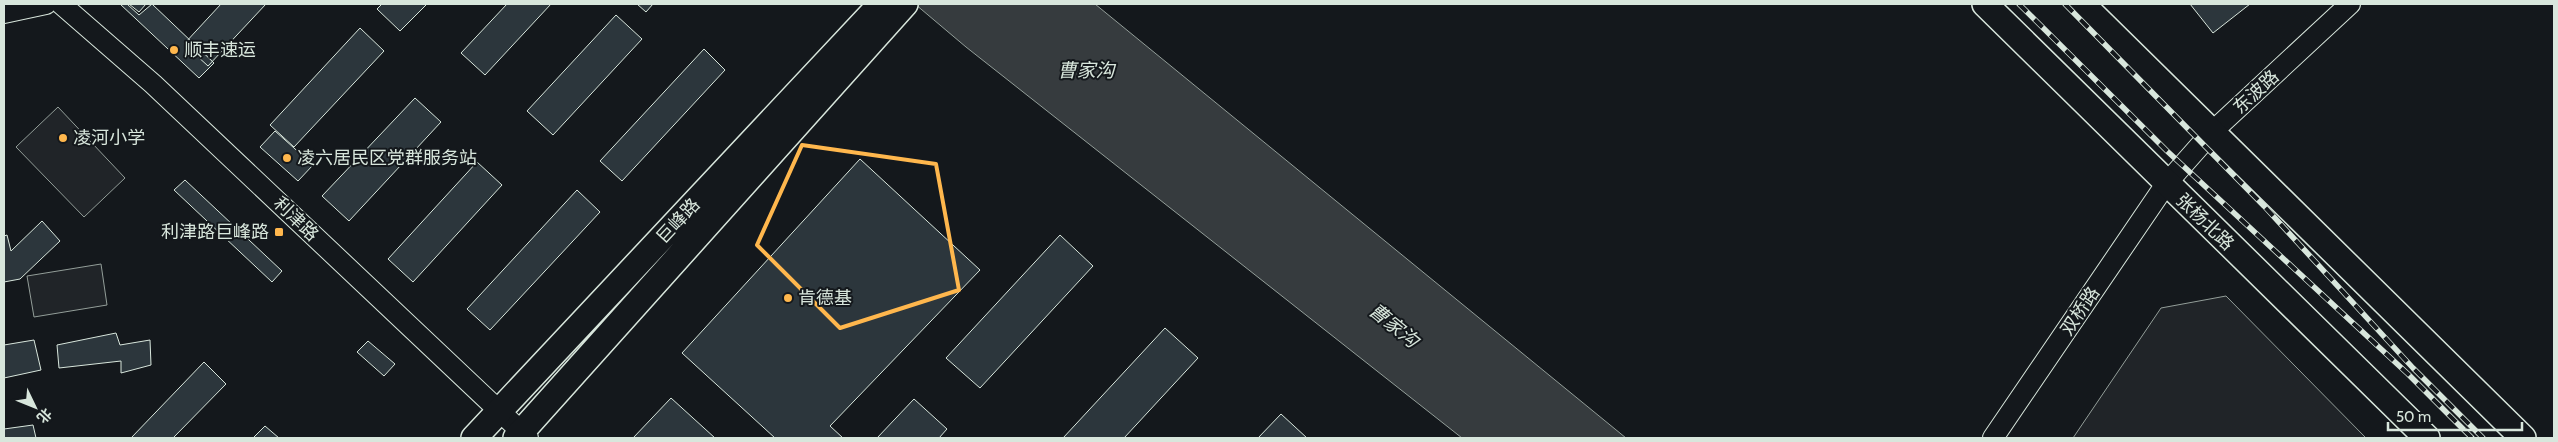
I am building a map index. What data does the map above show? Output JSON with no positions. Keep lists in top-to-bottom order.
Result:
{
  "streets": {
    "main road": ["巨峰路", "张杨北路"],
    "street": ["东波路", "利津路", "双桥路"]
  },
  "crossings": [
    ["东波路", "张杨北路"],
    ["东波路", "双桥路"],
    ["利津路", "巨峰路"],
    ["张杨北路", "双桥路"]
  ],
  "water": ["曹家沟"],
  "places": {
    "other": [
      "顺丰速运",
      "凌河小学",
      "凌六居民区党群服务站",
      "肯德基"
    ],
    "transit": ["利津路巨峰路"]
  },
  "scale_bar": "50 m",
  "north": "bottom right"
}
